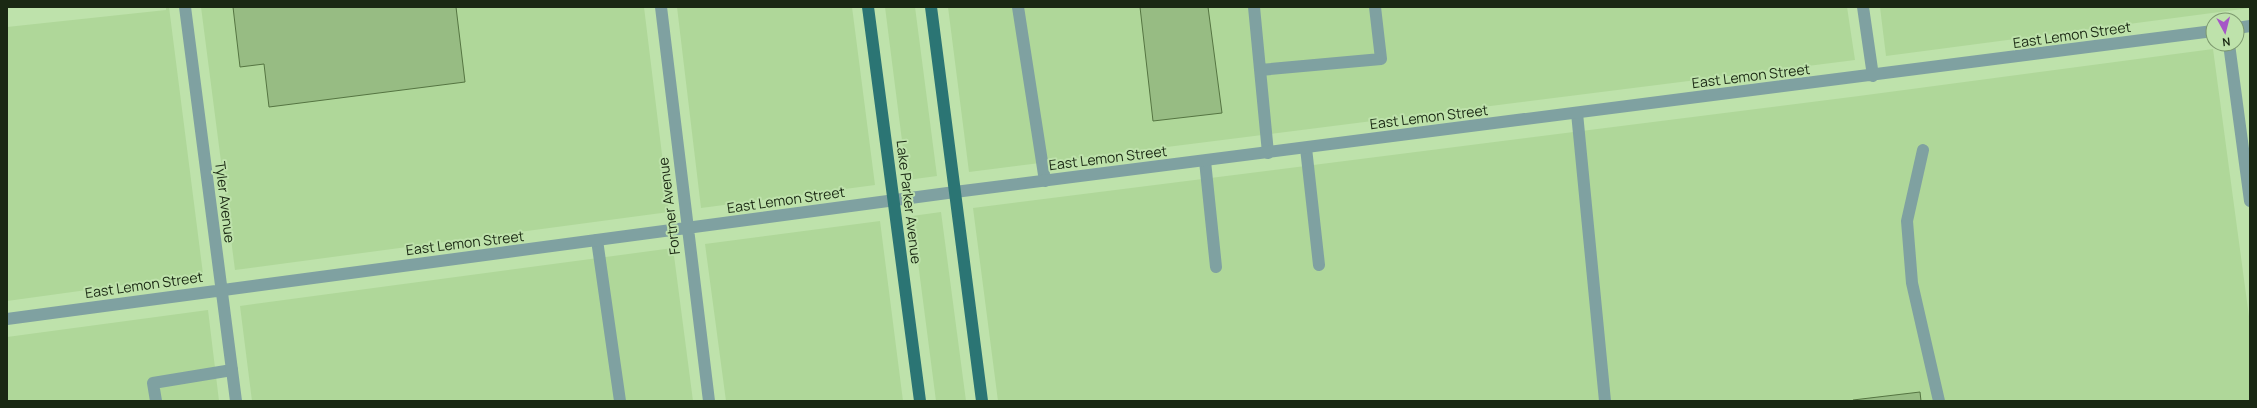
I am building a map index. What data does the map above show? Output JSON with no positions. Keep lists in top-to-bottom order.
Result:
{
  "streets": {
    "main road": ["Lake Parker Avenue"],
    "street": ["East Lemon Street", "Tyler Avenue", "Fortner Avenue"]
  },
  "crossings": [
    ["East Lemon Street", "Tyler Avenue"],
    ["East Lemon Street", "Lake Parker Avenue"],
    ["East Lemon Street", "Fortner Avenue"]
  ],
  "north": "bottom"
}
